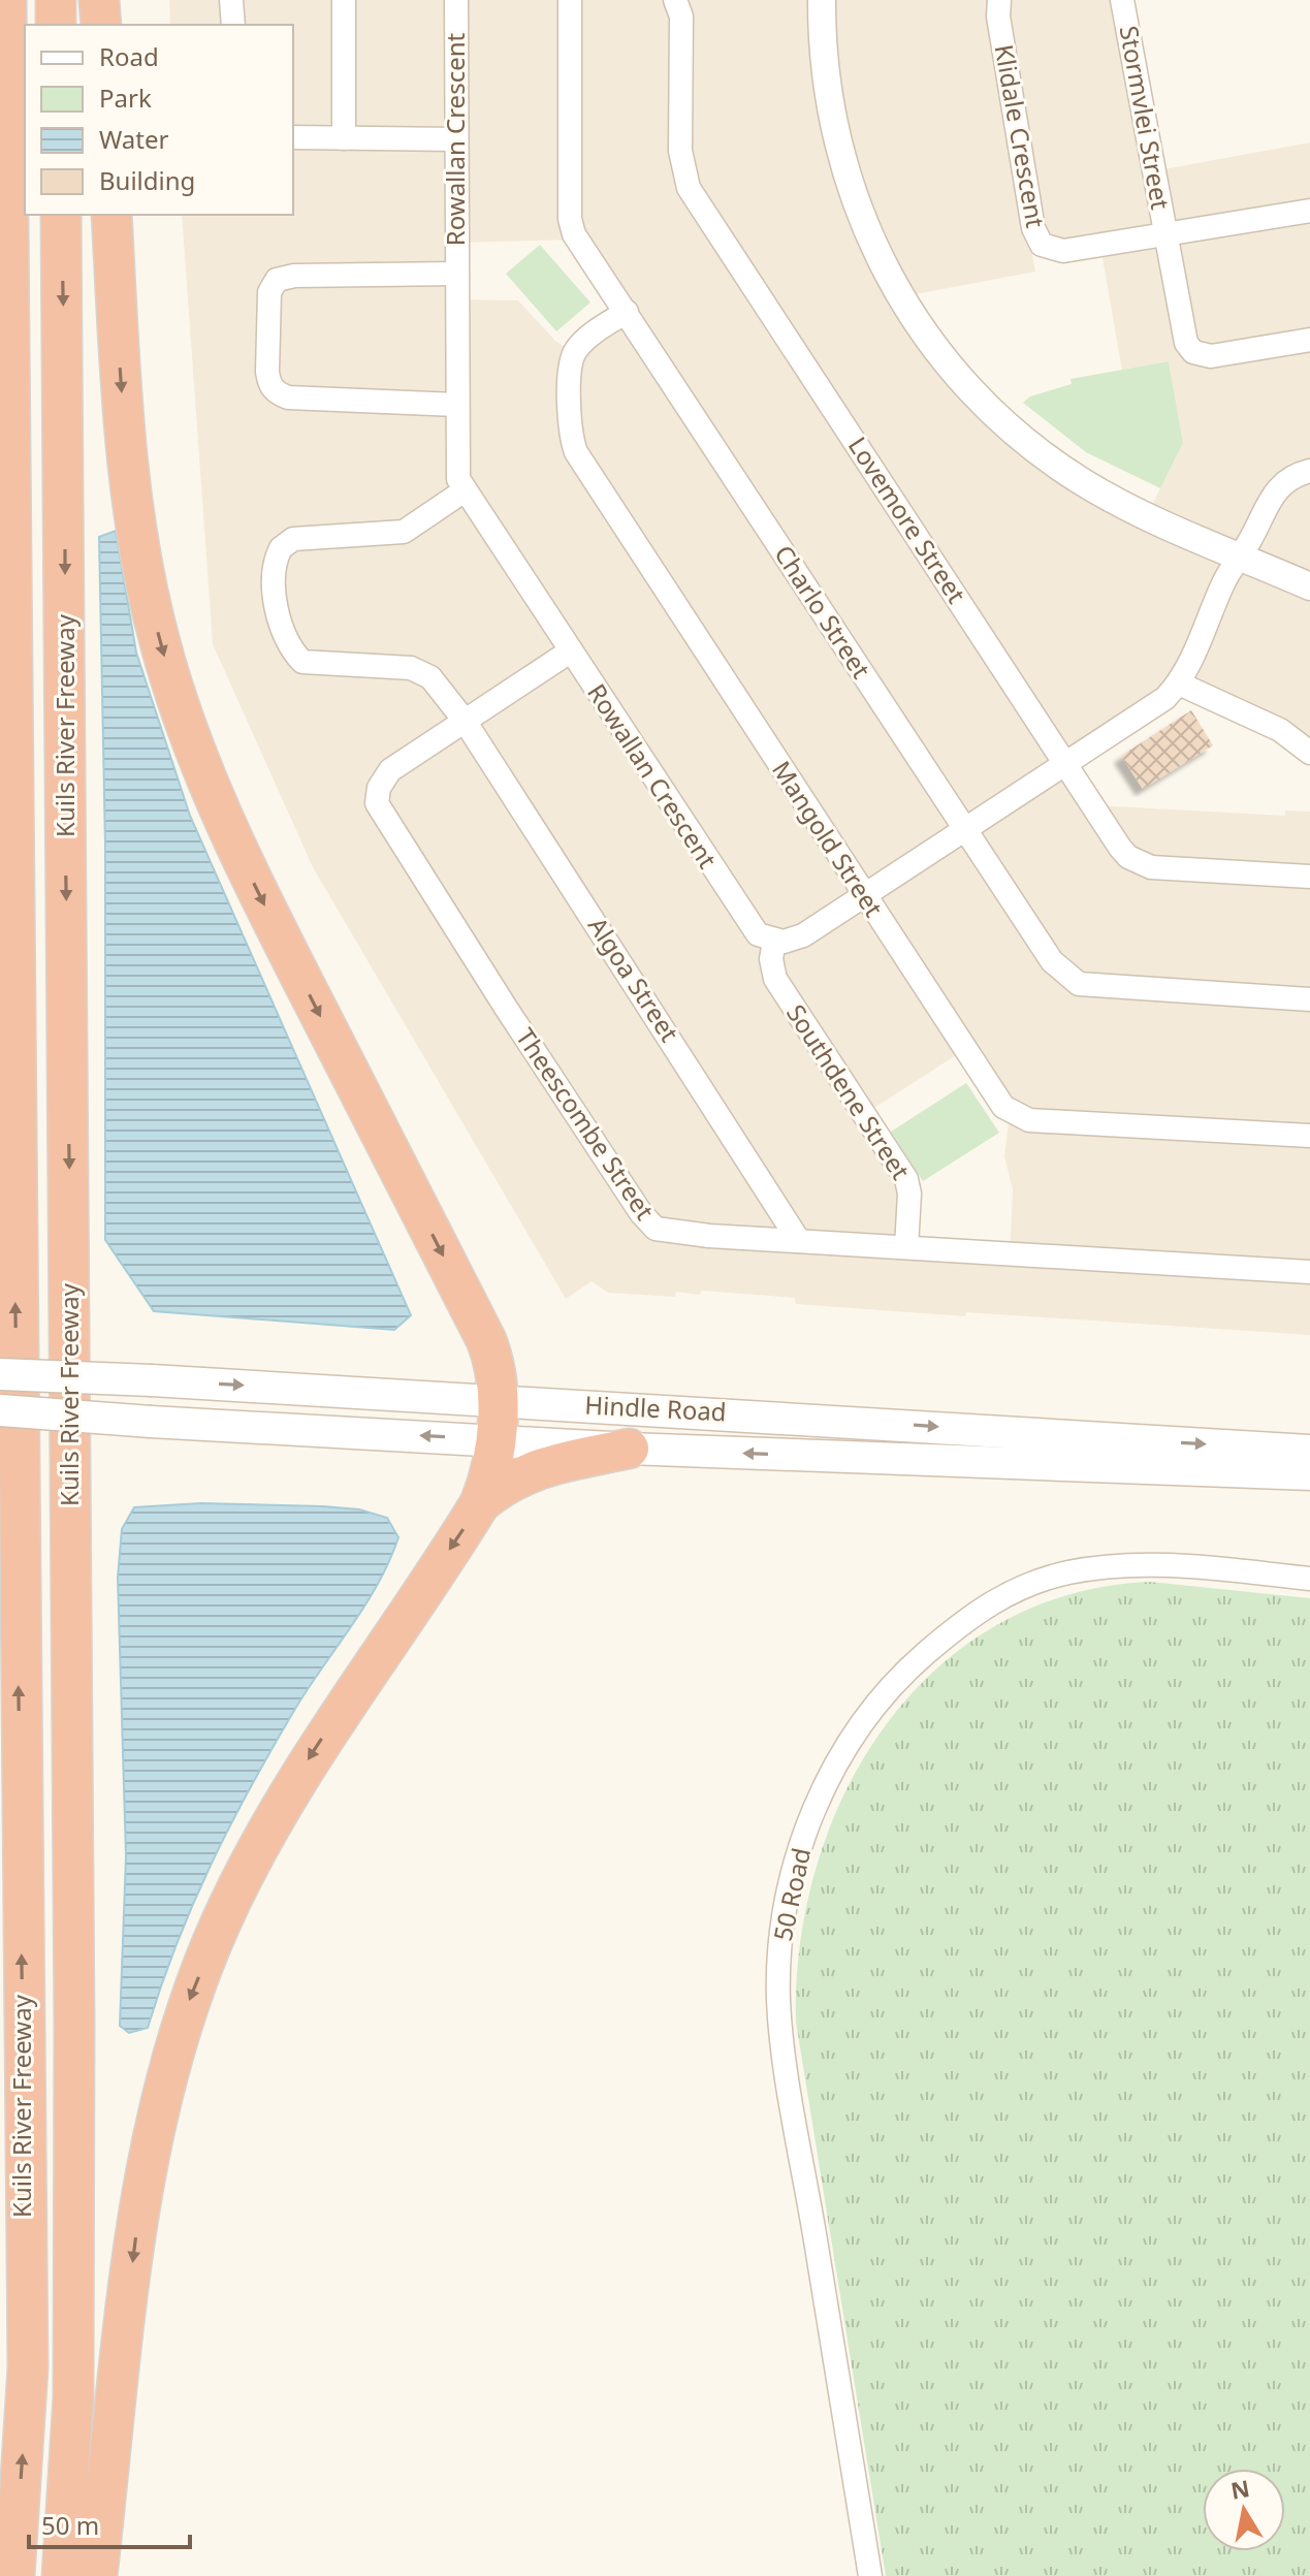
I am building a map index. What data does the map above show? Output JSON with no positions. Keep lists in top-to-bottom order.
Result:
{
  "streets": {
    "highway": ["Kuils River Freeway"],
    "main road": ["Hindle Road"],
    "street": [
      "Stormvlei Street",
      "Klidale Crescent",
      "Rowallan Crescent",
      "Lovemore Street",
      "Charlo Street",
      "Mangold Street",
      "Algoa Street",
      "Southdene Street",
      "Theescombe Street",
      "50 Road"
    ]
  },
  "crossings": [
    ["Stormvlei Street", "Klidale Crescent"],
    ["Rowallan Crescent", "Algoa Street"],
    ["Rowallan Crescent", "Southdene Street"],
    ["Rowallan Crescent", "Theescombe Street"],
    ["Charlo Street", "Mangold Street"],
    ["Algoa Street", "Theescombe Street"],
    ["Southdene Street", "Theescombe Street"]
  ],
  "legend": [
    "Road",
    "Park",
    "Water",
    "Building"
  ],
  "scale_bar": "50 m",
  "north": "top"
}
